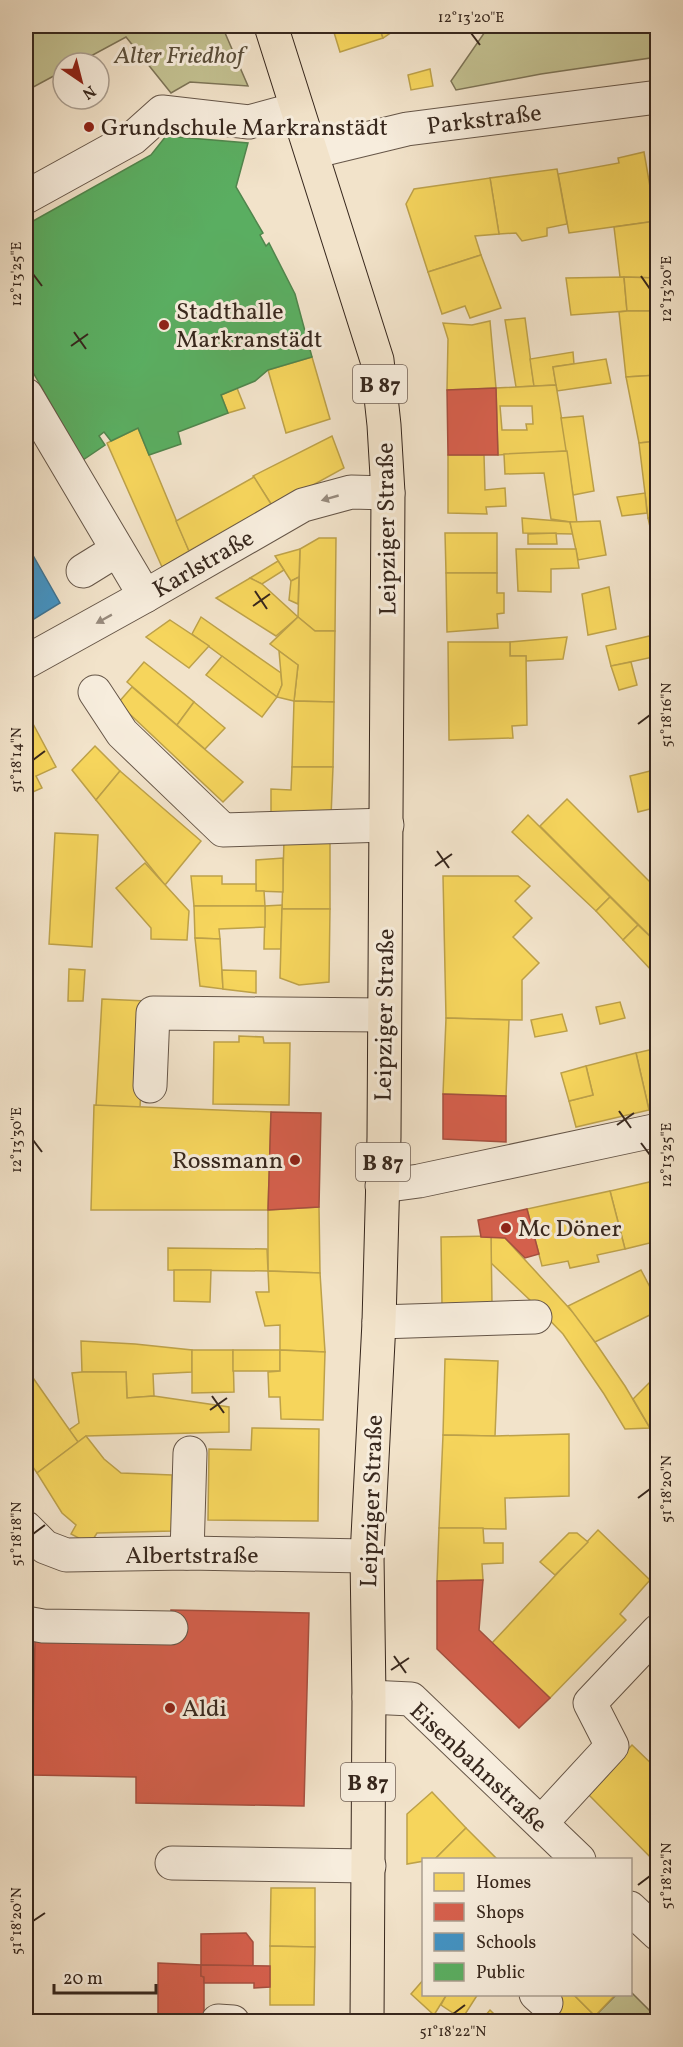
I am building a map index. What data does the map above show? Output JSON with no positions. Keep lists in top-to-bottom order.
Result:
{
  "streets": {
    "main road": ["B 87", "Leipziger Straße"],
    "street": [
      "Parkstraße",
      "Karlstraße",
      "Albertstraße",
      "Eisenbahnstraße"
    ]
  },
  "crossings": [
    ["Parkstraße", "Leipziger Straße"],
    ["Leipziger Straße", "Karlstraße"],
    ["Leipziger Straße", "Albertstraße"],
    ["Leipziger Straße", "Eisenbahnstraße"]
  ],
  "one_way": ["Karlstraße"],
  "parks": ["Alter Friedhof"],
  "places": [
    "Grundschule Markranstädt",
    "Stadthalle Markranstädt",
    "Rossmann",
    "Mc Döner",
    "Aldi"
  ],
  "legend": [
    "Homes",
    "Shops",
    "Schools",
    "Public"
  ],
  "scale_bar": "20 m",
  "north": "bottom right",
  "coordinates": [
    "12°13'20\"E",
    "12°13'25\"E",
    "51°18'16\"N",
    "51°18'14\"N",
    "12°13'30\"E",
    "51°18'20\"N",
    "51°18'18\"N",
    "51°18'22\"N"
  ]
}
